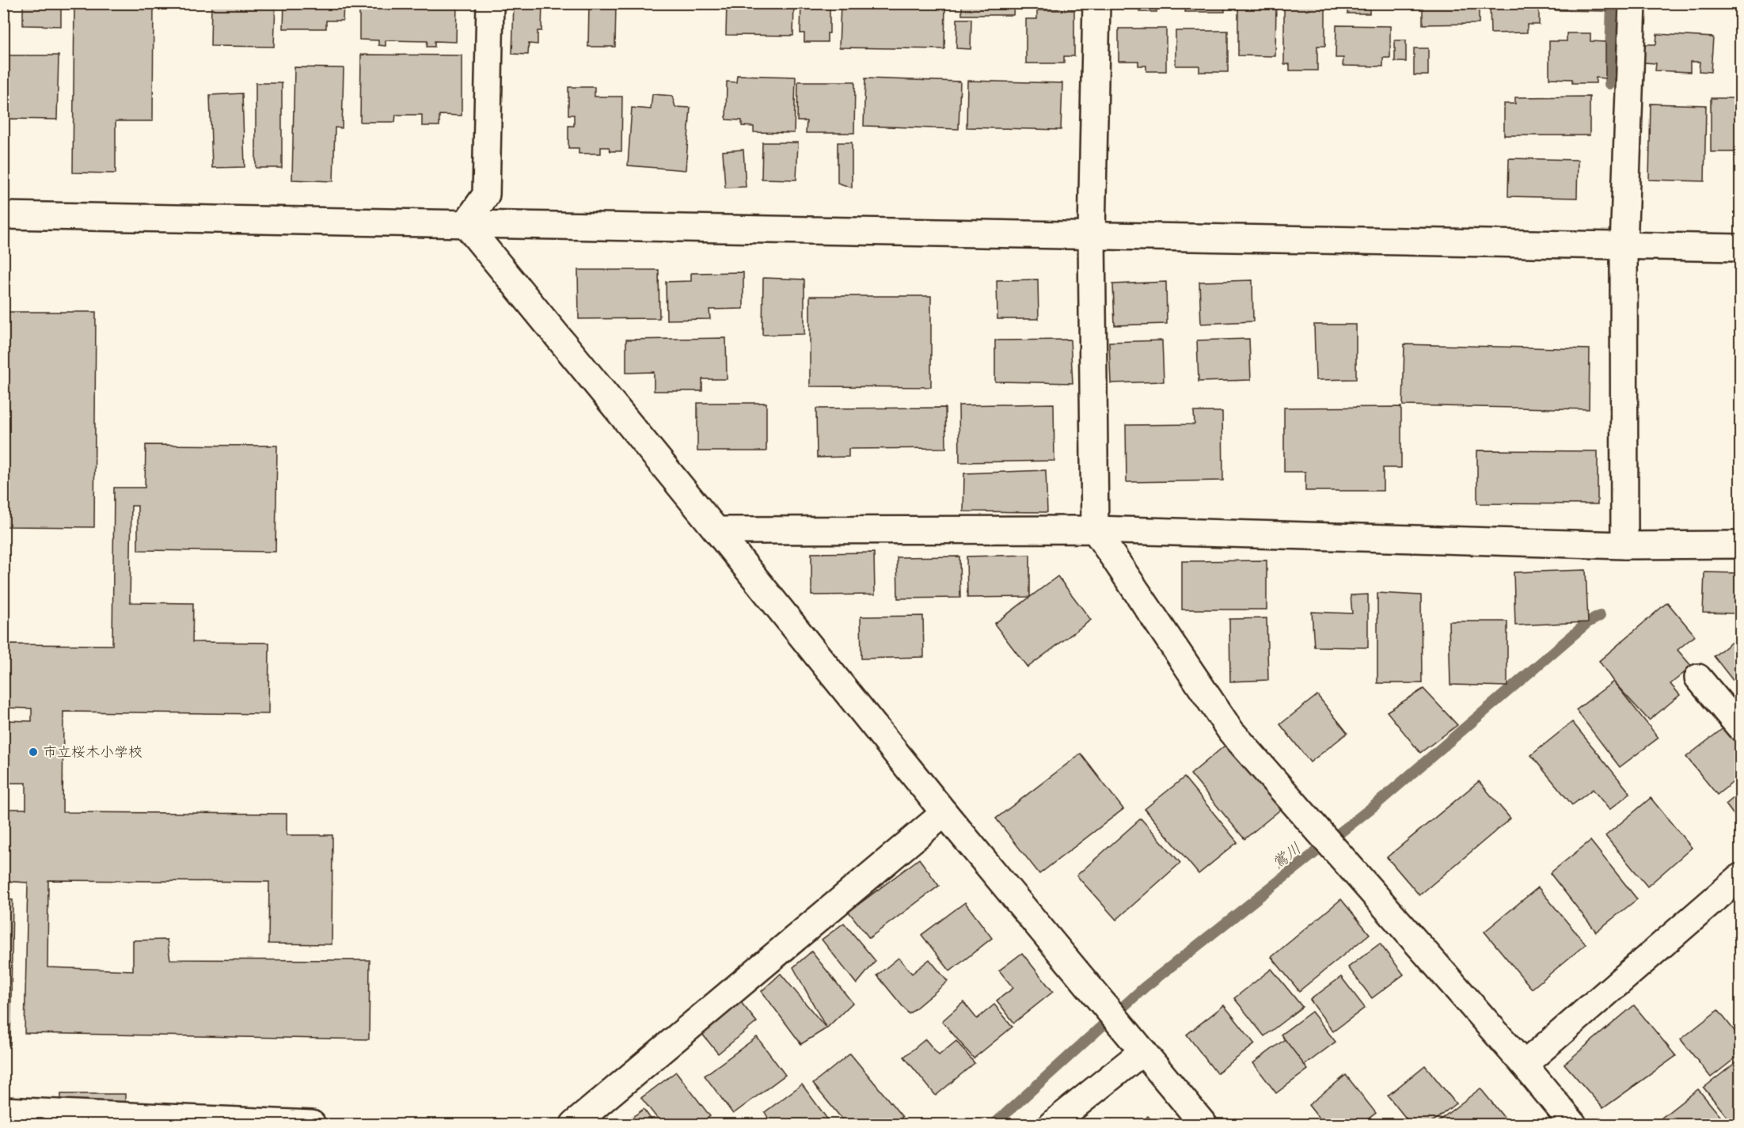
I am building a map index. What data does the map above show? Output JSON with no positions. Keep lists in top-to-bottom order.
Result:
{
  "water": ["鴬川"],
  "places": ["市立桜木小学校"]
}
